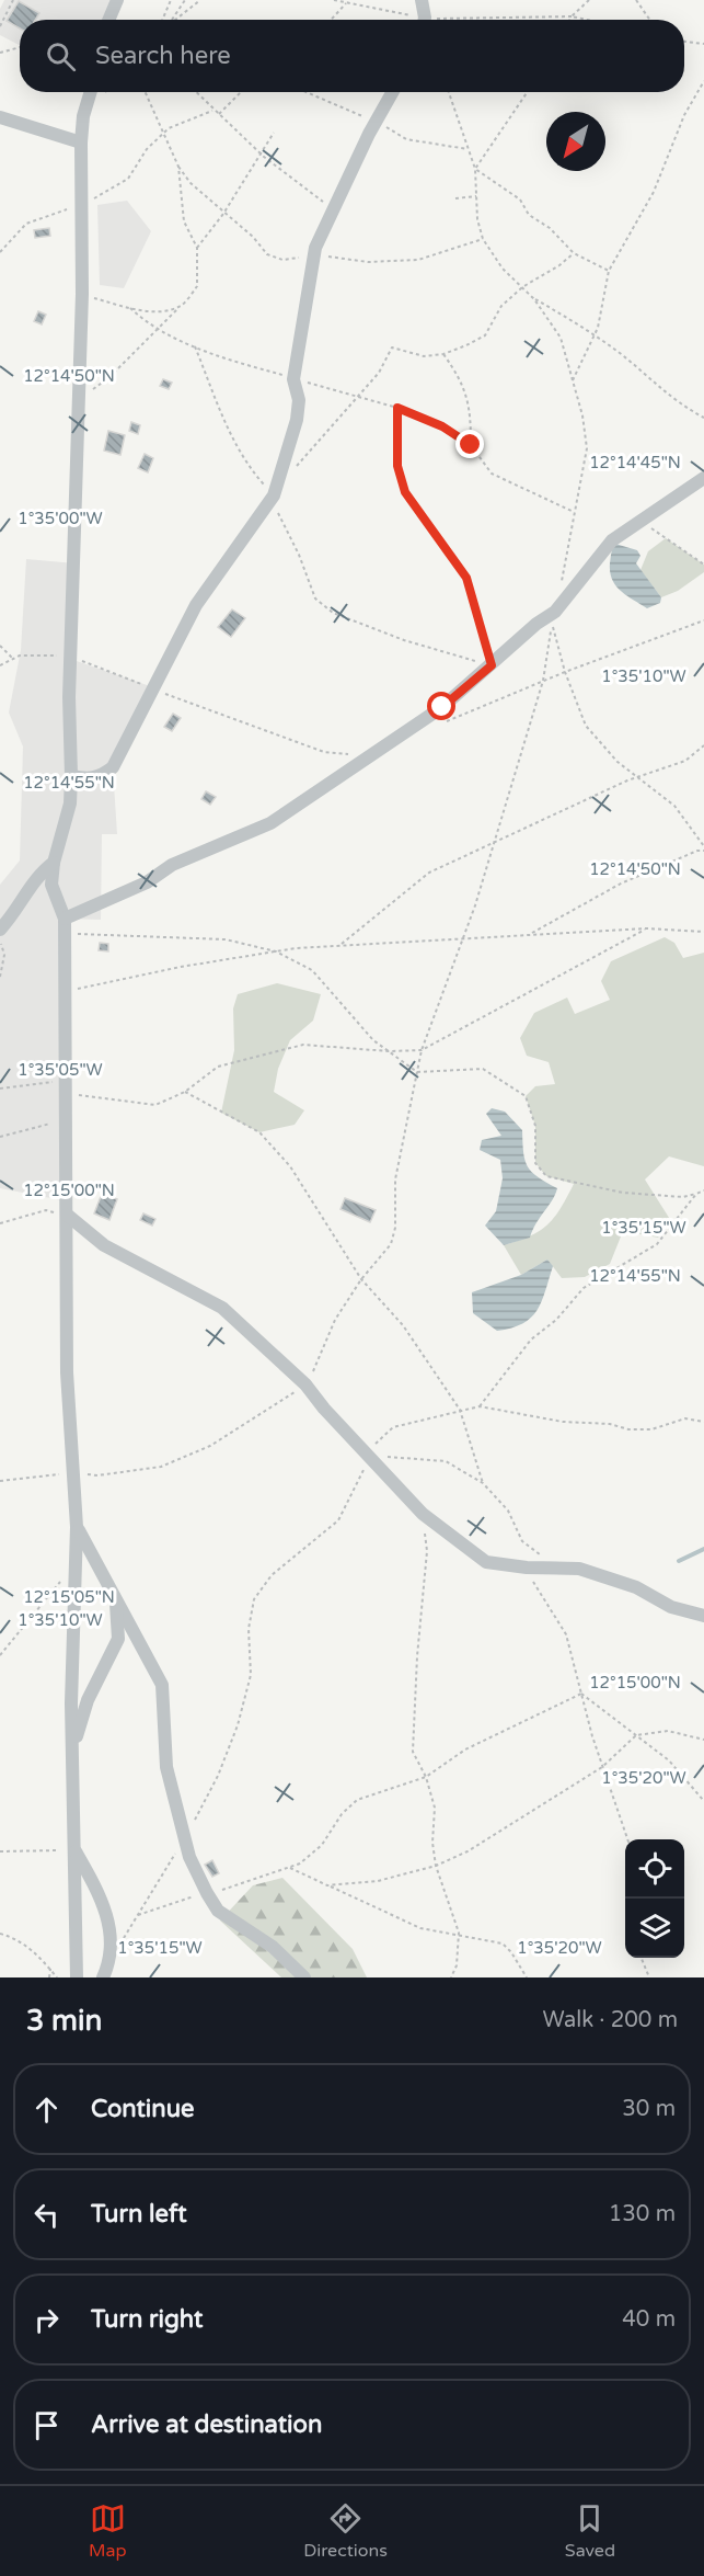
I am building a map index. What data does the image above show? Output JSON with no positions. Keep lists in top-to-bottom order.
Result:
{
  "north": "bottom left",
  "page": {
    "search": "Search here",
    "heading": ["3 min", "Walk · 200 m"],
    "list": [
      ["Continue", "30 m"],
      ["Turn left", "130 m"],
      ["Turn right", "40 m"],
      "Arrive at destination"
    ],
    "nav": ["Map", "Directions", "Saved"]
  },
  "coordinates": [
    "12°14'50\"N",
    "12°14'45\"N",
    "1°35'00\"W",
    "1°35'10\"W",
    "12°14'55\"N",
    "1°35'05\"W",
    "12°15'00\"N",
    "1°35'15\"W",
    "12°15'05\"N",
    "1°35'20\"W"
  ]
}
